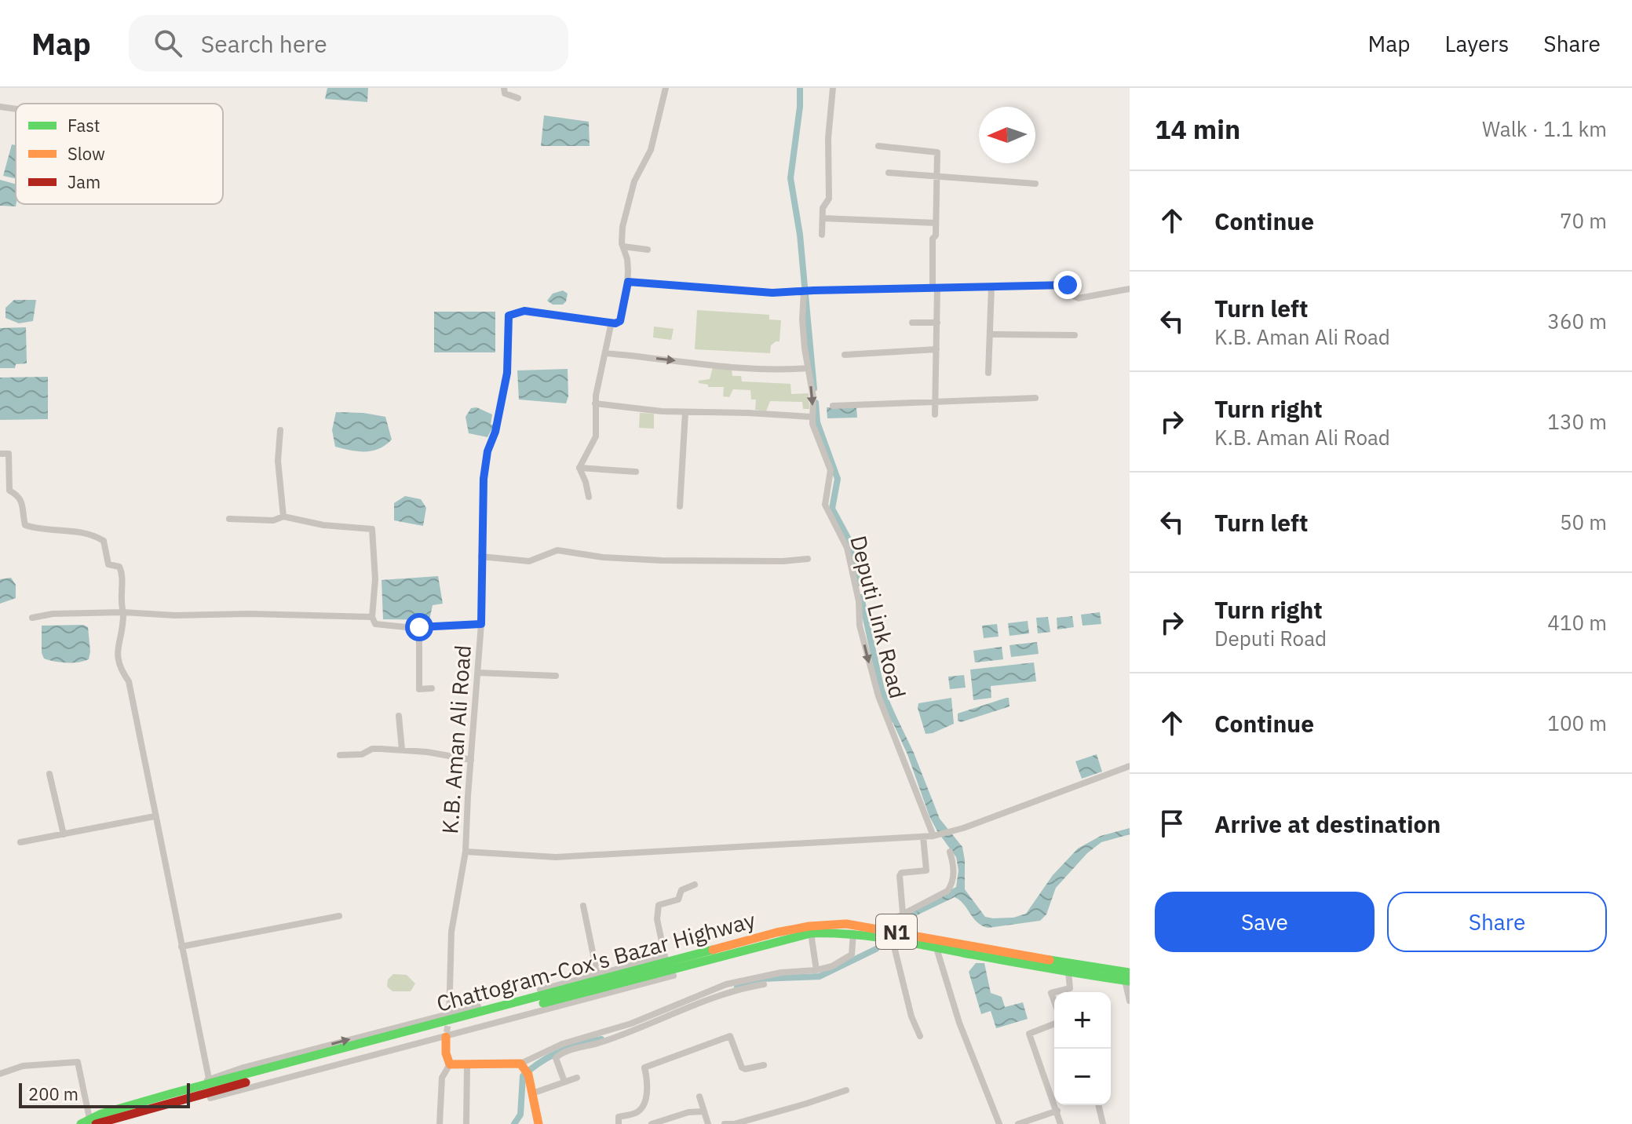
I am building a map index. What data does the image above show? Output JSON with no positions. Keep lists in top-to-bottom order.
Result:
{
  "streets": {
    "main road": ["N1", "Chattogram-Cox's Bazar Highway"],
    "street": ["Deputi Link Road", "K.B. Aman Ali Road"]
  },
  "one_way": ["Deputi Link Road"],
  "legend": ["Fast", "Slow", "Jam"],
  "scale_bar": "200 m",
  "north": "left",
  "page": {
    "header": "Map",
    "search": "Search here",
    "nav": ["Map", "Layers", "Share"],
    "heading": ["14 min", "Walk · 1.1 km"],
    "list": [
      ["Continue", "70 m"],
      ["Turn left", "K.B. Aman Ali Road", "360 m"],
      ["Turn right", "K.B. Aman Ali Road", "130 m"],
      ["Turn left", "50 m"],
      ["Turn right", "Deputi Road", "410 m"],
      ["Continue", "100 m"],
      "Arrive at destination"
    ],
    "buttons": ["Save", "Share"],
    "map_buttons": ["+", "−"],
    "scale": "200 m"
  }
}
